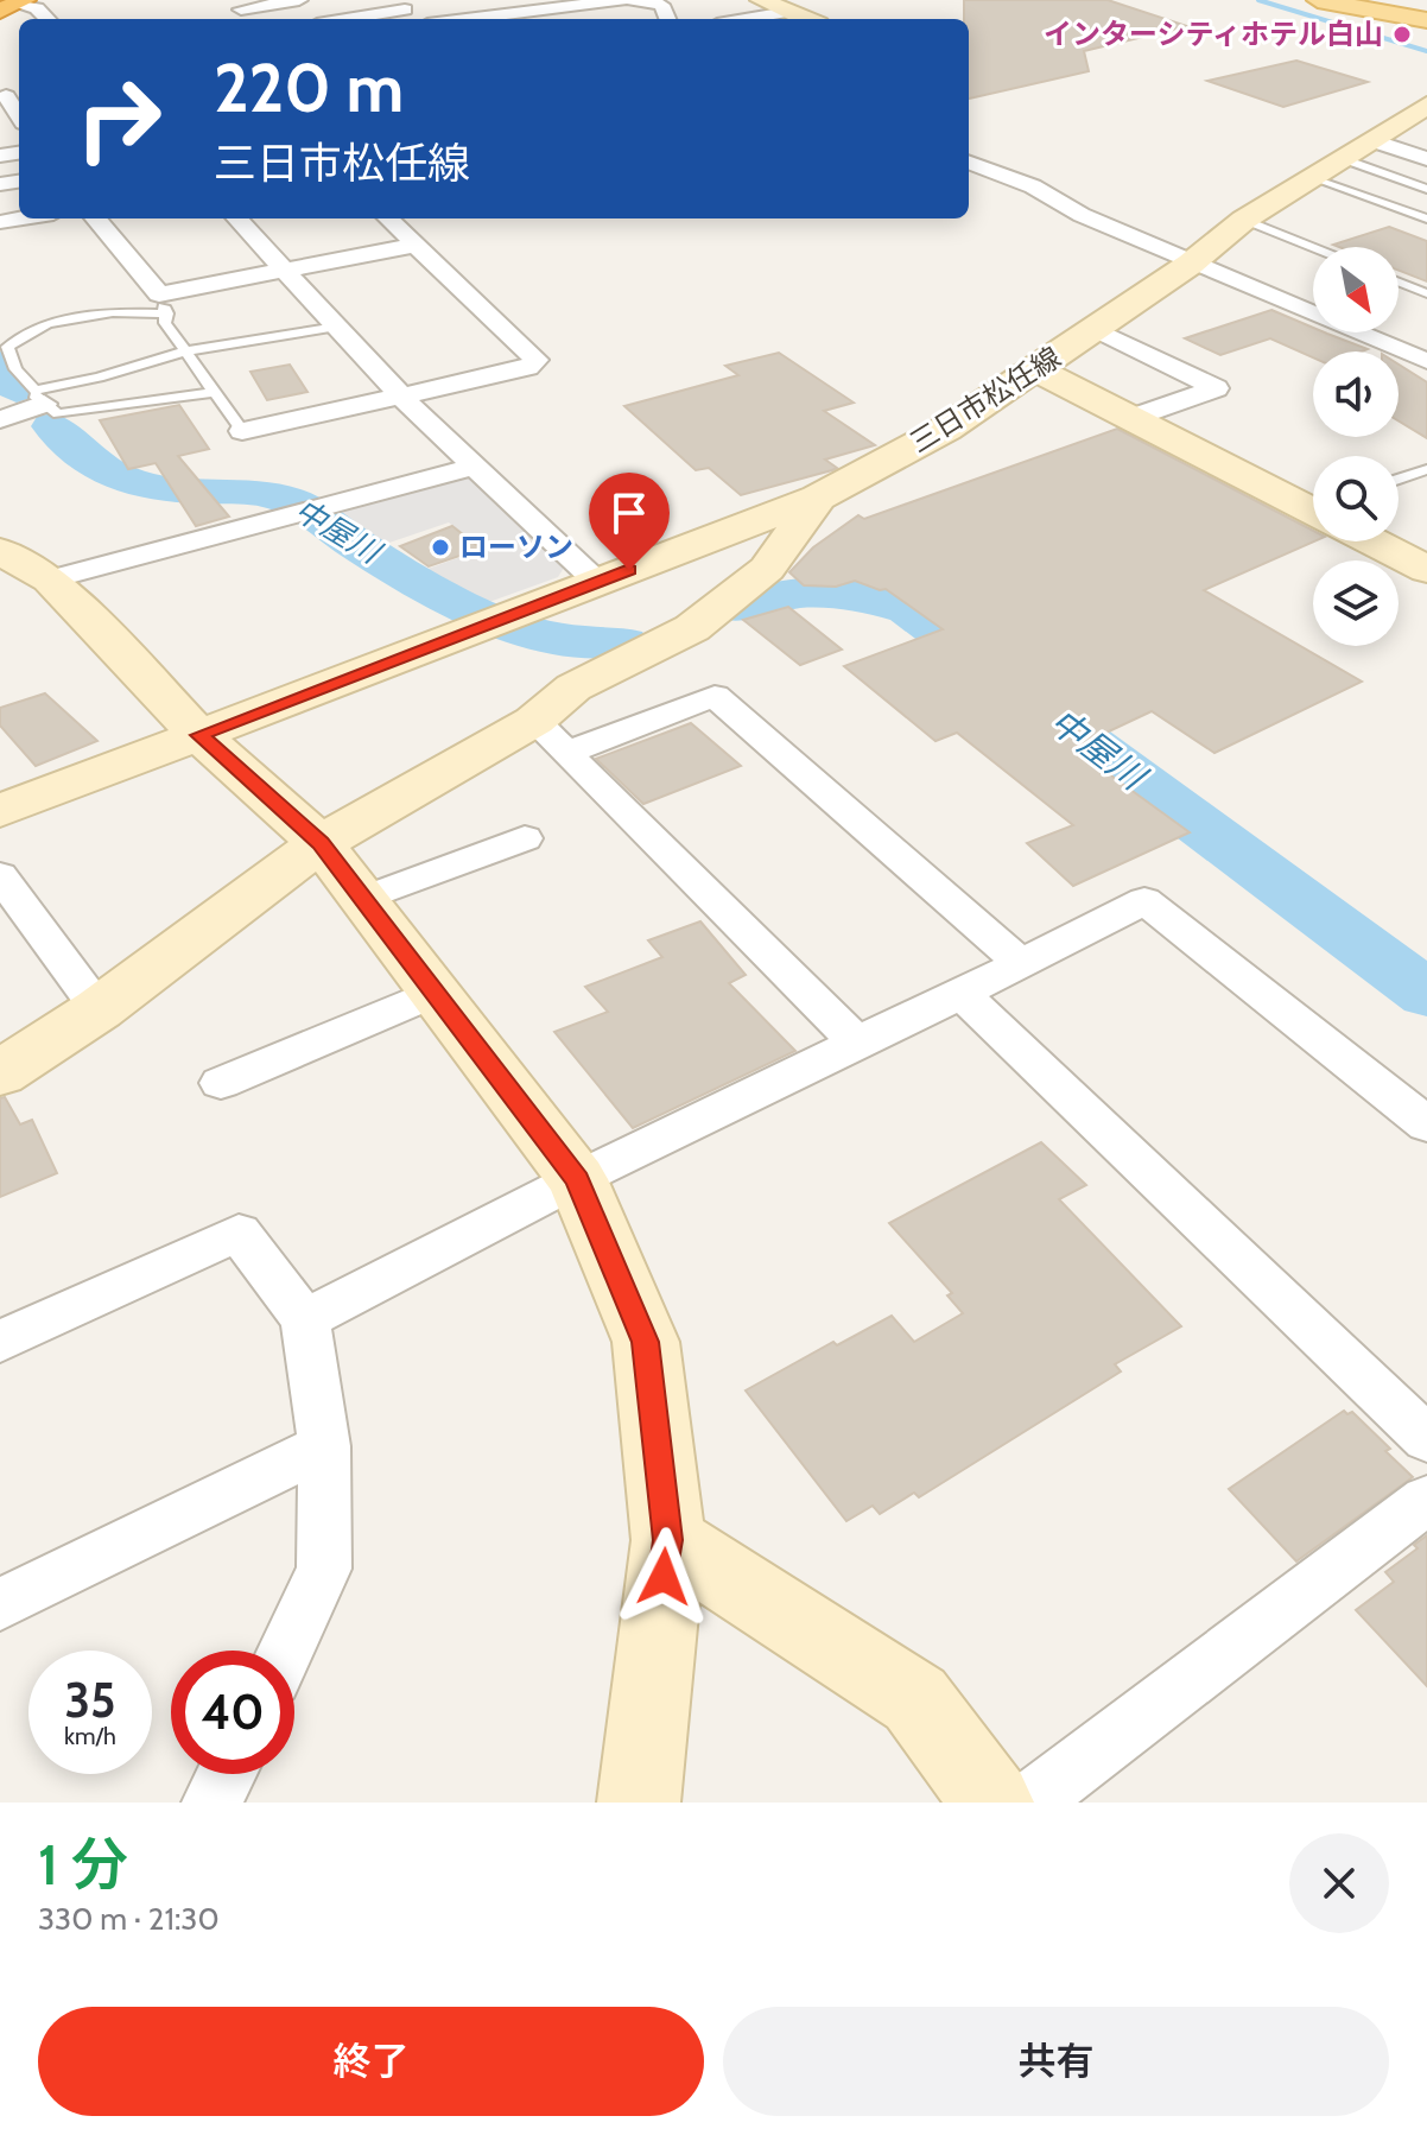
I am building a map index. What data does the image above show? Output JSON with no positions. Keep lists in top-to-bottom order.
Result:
{
  "streets": {
    "street": ["三日市松任線"]
  },
  "water": ["中屋川"],
  "places": ["インターシティホテル白山", "ローソン"],
  "north": "bottom right",
  "page": {
    "turn": ["220 m", "三日市松任線"],
    "speed": "35 km/h",
    "limit": "40",
    "heading": ["1 分", "330 m · 21:30"],
    "buttons": ["終了", "共有"]
  }
}
